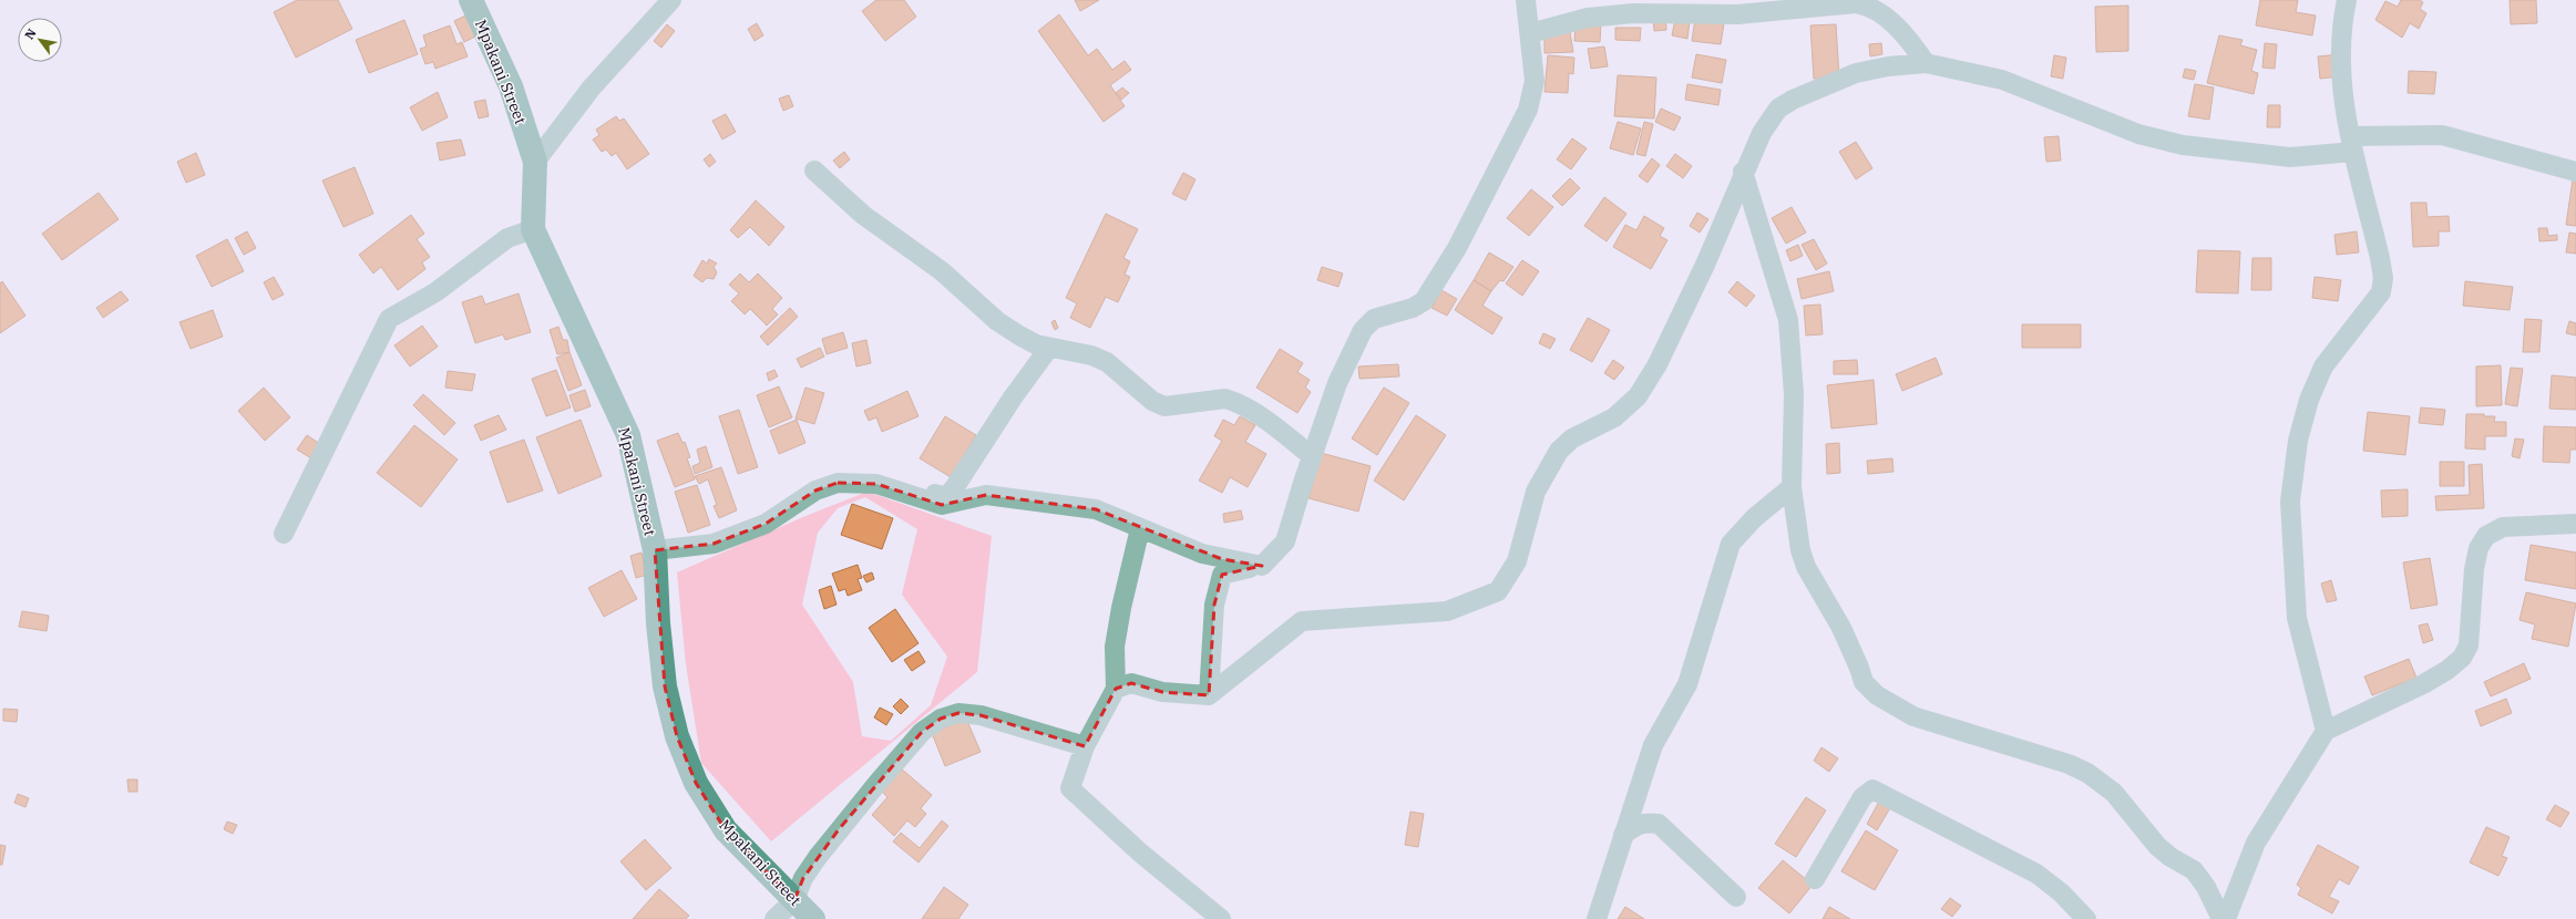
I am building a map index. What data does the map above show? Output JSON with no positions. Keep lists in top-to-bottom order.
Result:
{
  "streets": {
    "street": ["Mpakani Street"]
  },
  "north": "top left"
}
